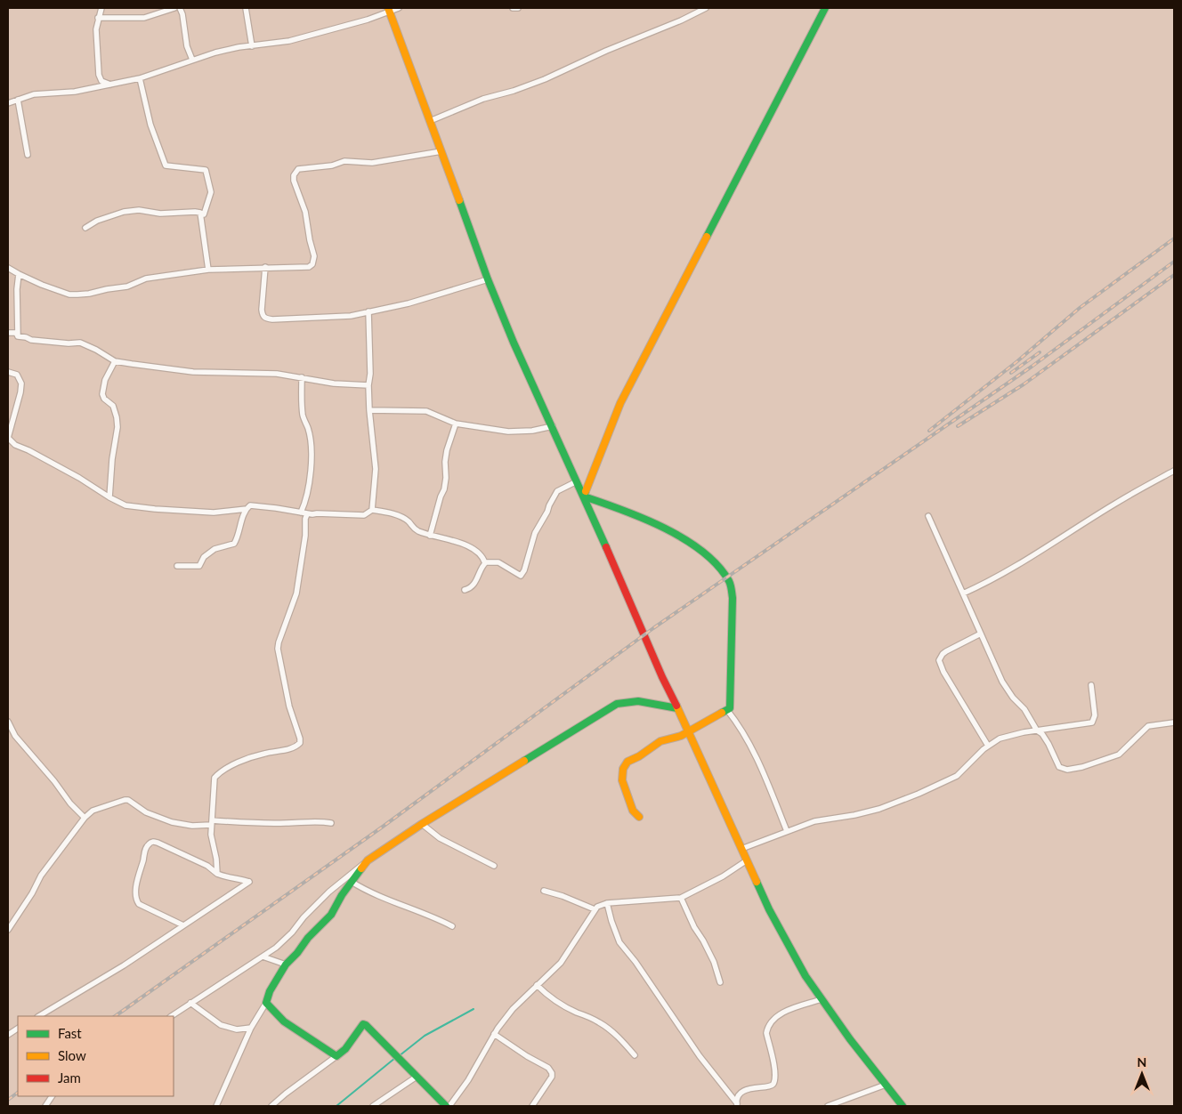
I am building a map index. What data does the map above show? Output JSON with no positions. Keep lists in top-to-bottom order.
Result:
{
  "legend": ["Fast", "Slow", "Jam"],
  "north": "top"
}
